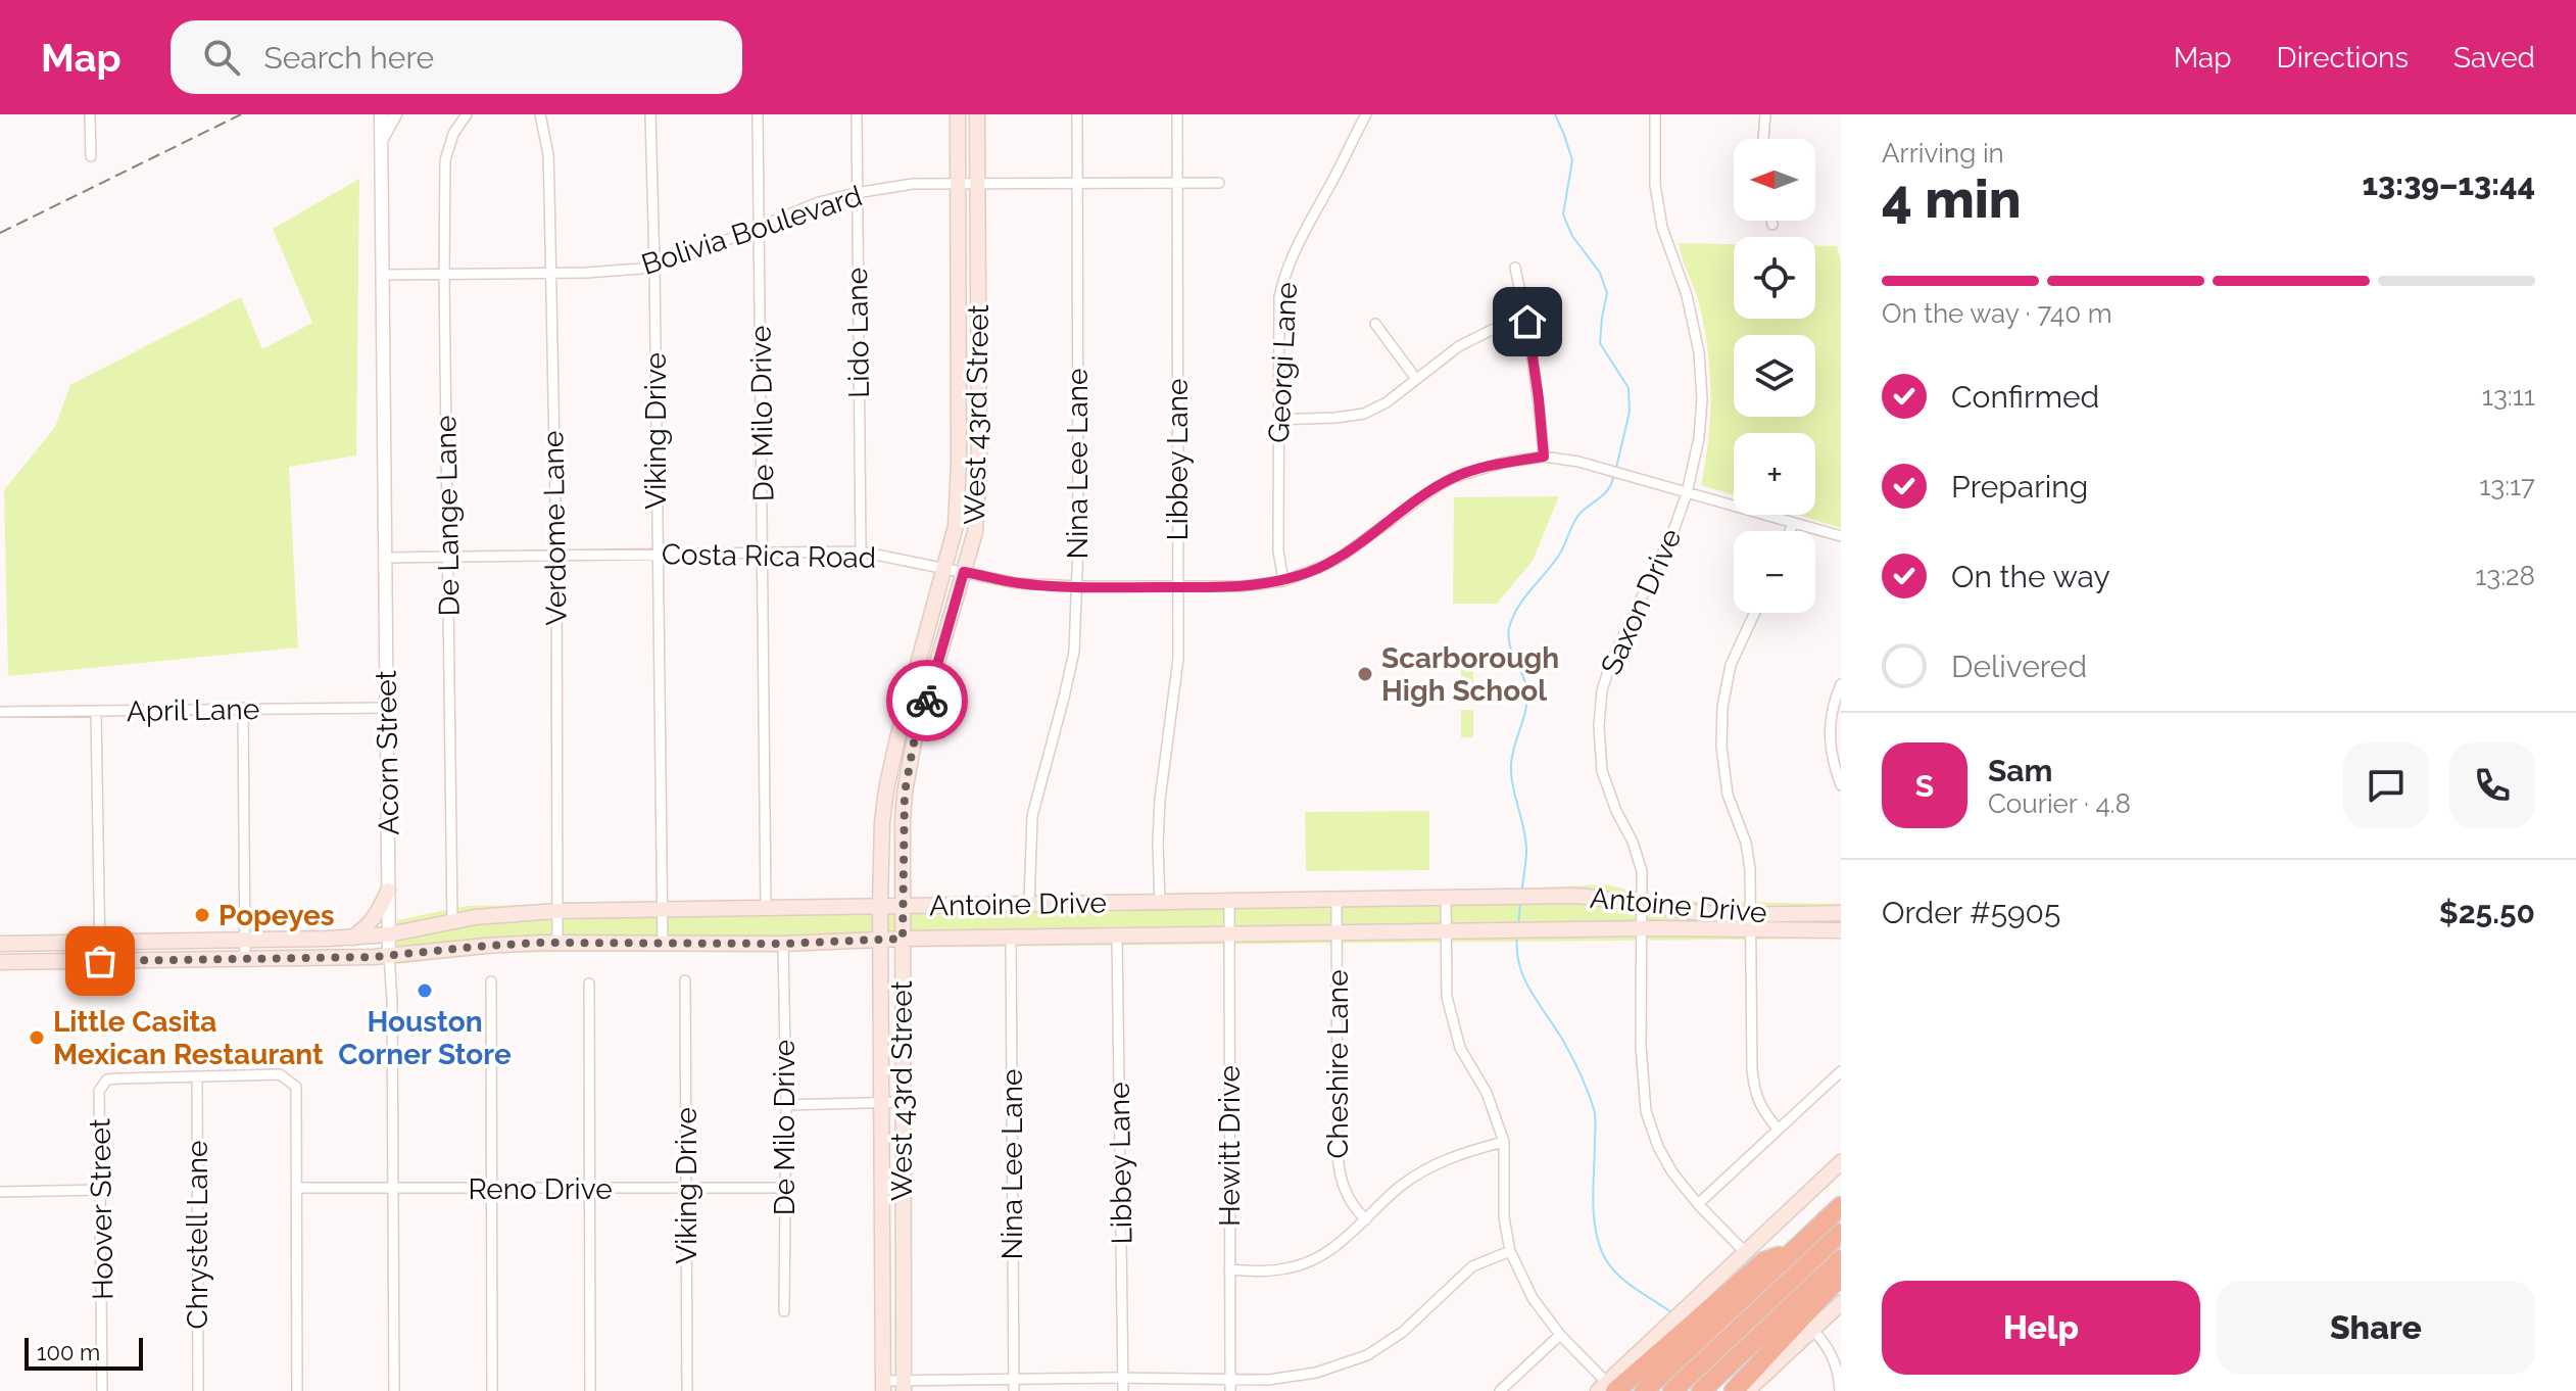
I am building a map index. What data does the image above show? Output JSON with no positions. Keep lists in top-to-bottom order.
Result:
{
  "streets": {
    "main road": ["West 43rd Street", "Antoine Drive"],
    "street": [
      "Bolivia Boulevard",
      "Lido Lane",
      "Georgi Lane",
      "De Milo Drive",
      "Viking Drive",
      "Libbey Lane",
      "Nina Lee Lane",
      "De Lange Lane",
      "Verdome Lane",
      "Costa Rica Road",
      "Saxon Drive",
      "April Lane",
      "Acorn Street",
      "Cheshire Lane",
      "Hewitt Drive",
      "Reno Drive",
      "Hoover Street",
      "Chrystell Lane"
    ]
  },
  "crossings": [
    ["Bolivia Boulevard", "Lido Lane"],
    ["Bolivia Boulevard", "De Milo Drive"],
    ["Bolivia Boulevard", "West 43rd Street"],
    ["Bolivia Boulevard", "Viking Drive"],
    ["Bolivia Boulevard", "Libbey Lane"],
    ["Bolivia Boulevard", "Nina Lee Lane"],
    ["Bolivia Boulevard", "De Lange Lane"],
    ["Bolivia Boulevard", "Verdome Lane"],
    ["Bolivia Boulevard", "Acorn Street"],
    ["Lido Lane", "Costa Rica Road"],
    ["Georgi Lane", "Costa Rica Road"],
    ["De Milo Drive", "Costa Rica Road"],
    ["De Milo Drive", "Antoine Drive"],
    ["De Milo Drive", "Reno Drive"],
    ["West 43rd Street", "Costa Rica Road"],
    ["West 43rd Street", "Antoine Drive"],
    ["Viking Drive", "Costa Rica Road"],
    ["Viking Drive", "Antoine Drive"],
    ["Viking Drive", "Reno Drive"],
    ["Libbey Lane", "Costa Rica Road"],
    ["Libbey Lane", "Antoine Drive"],
    ["Nina Lee Lane", "Costa Rica Road"],
    ["Nina Lee Lane", "Antoine Drive"],
    ["De Lange Lane", "Costa Rica Road"],
    ["De Lange Lane", "Antoine Drive"],
    ["Verdome Lane", "Costa Rica Road"],
    ["Verdome Lane", "Antoine Drive"],
    ["Costa Rica Road", "Saxon Drive"],
    ["Costa Rica Road", "Acorn Street"],
    ["Saxon Drive", "Antoine Drive"],
    ["April Lane", "Acorn Street"],
    ["Acorn Street", "Antoine Drive"],
    ["Acorn Street", "Reno Drive"],
    ["Antoine Drive", "Cheshire Lane"],
    ["Antoine Drive", "Hewitt Drive"],
    ["Hoover Street", "Chrystell Lane"]
  ],
  "places": [
    "Scarborough High School",
    "Popeyes",
    "Houston Corner Store",
    "Little Casita Mexican Restaurant"
  ],
  "scale_bar": "100 m",
  "north": "left",
  "page": {
    "header": "Map",
    "search": "Search here",
    "nav": ["Map", "Directions", "Saved"],
    "heading": ["4 min", "Arriving in", "13:39–13:44"],
    "panel": [
      "Sam",
      "Courier · 4.8",
      "Order #5905",
      "$25.50"
    ],
    "map_buttons": ["+", "−"],
    "bar": "On the way · 740 m",
    "list": [
      ["Confirmed", "13:11"],
      ["Preparing", "13:17"],
      ["On the way", "13:28"],
      "Delivered"
    ],
    "round": "S",
    "buttons": ["Help", "Share"],
    "scale": "100 m"
  }
}
